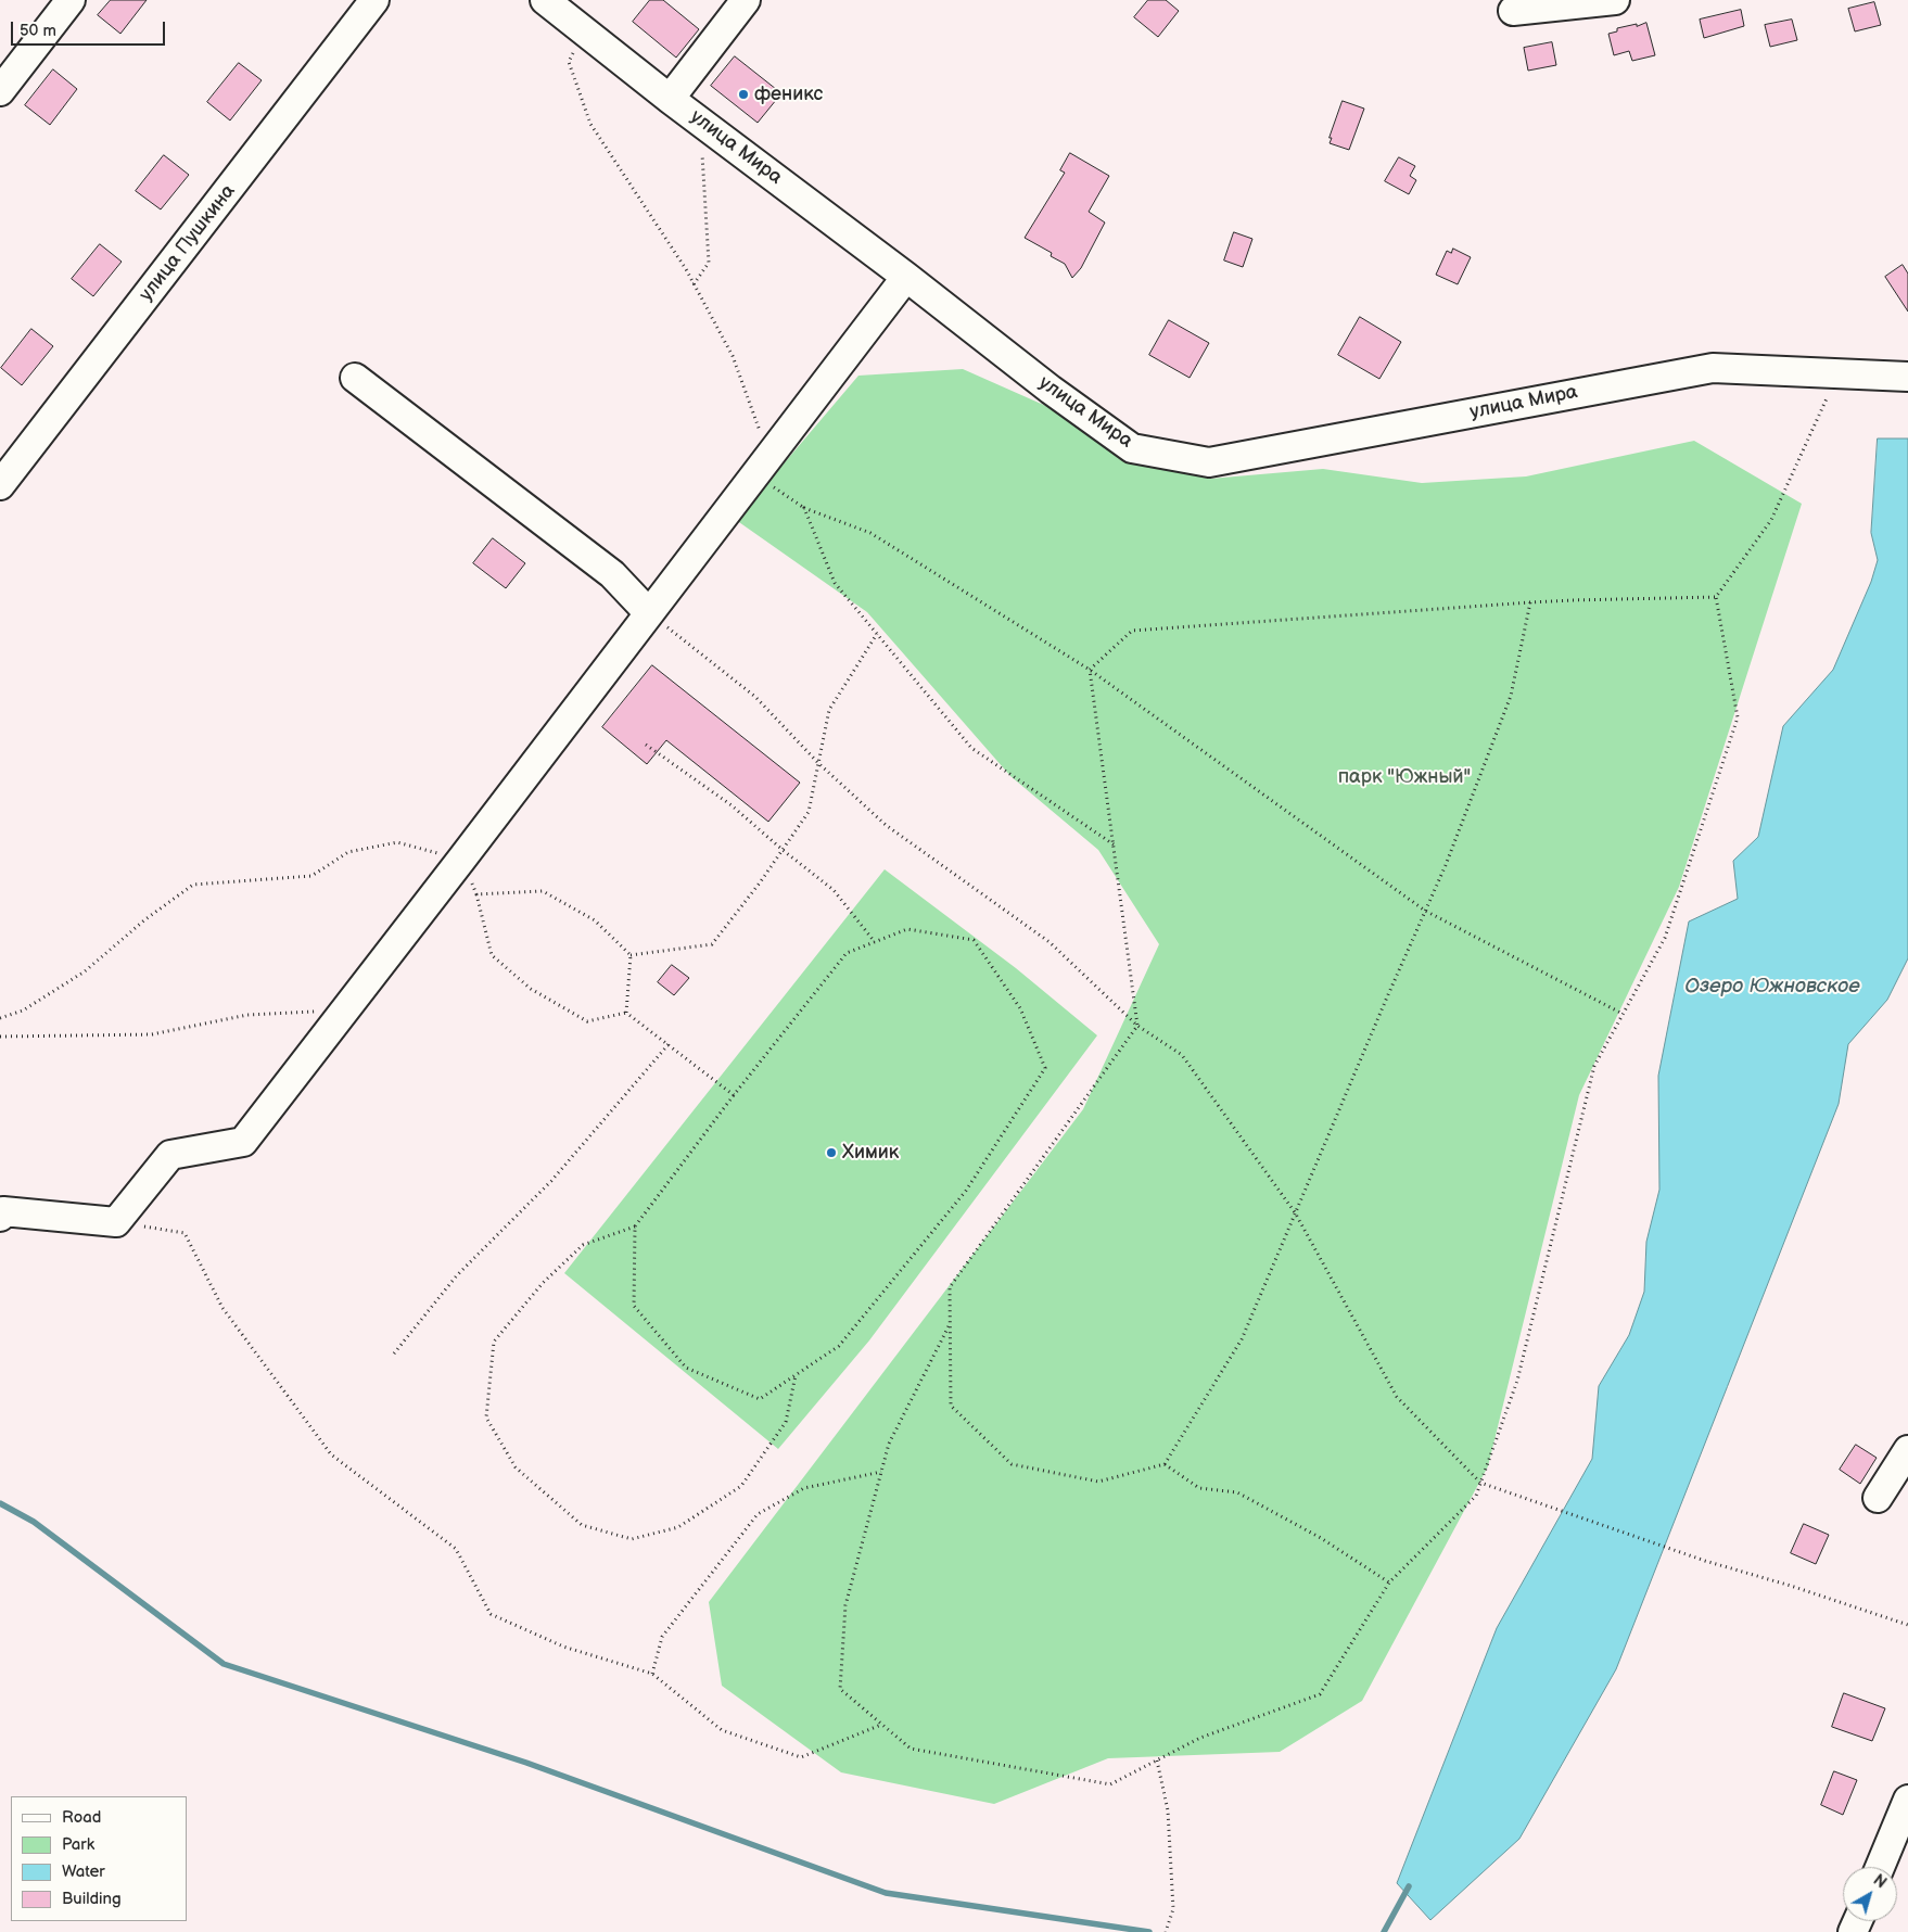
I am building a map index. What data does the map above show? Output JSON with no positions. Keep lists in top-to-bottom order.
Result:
{
  "streets": {
    "street": ["улица Мира", "улица Пушкина"]
  },
  "water": ["Озеро Южновское"],
  "parks": ["парк \"Южный\""],
  "places": ["феникс", "Химик"],
  "legend": [
    "Road",
    "Park",
    "Water",
    "Building"
  ],
  "scale_bar": "50 m",
  "north": "top right"
}
